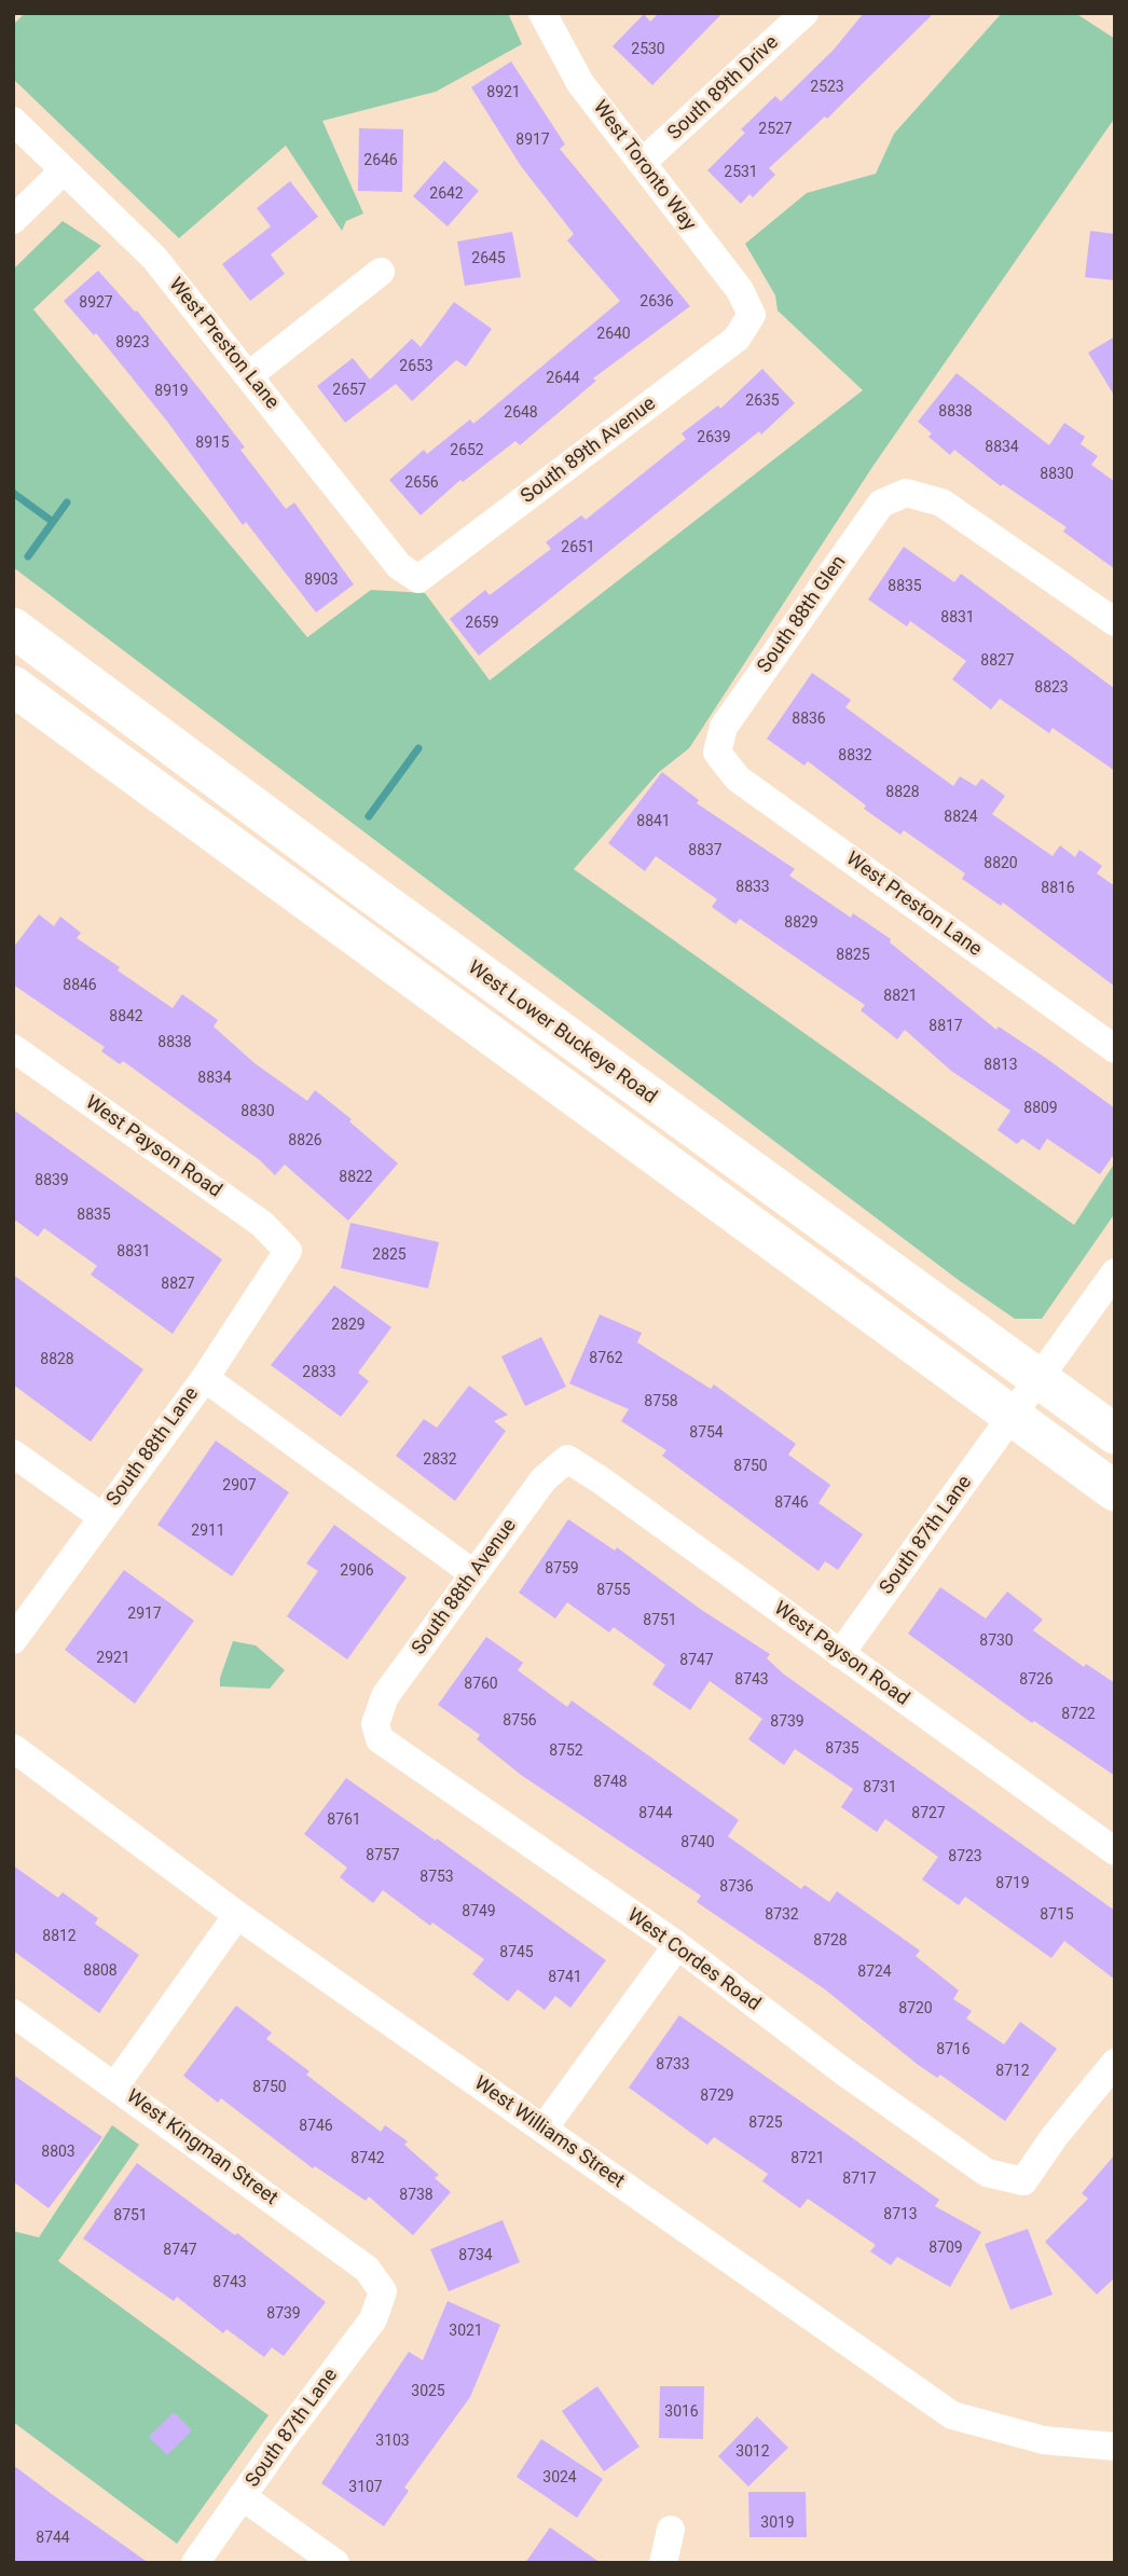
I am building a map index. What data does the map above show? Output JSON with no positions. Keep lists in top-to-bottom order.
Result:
{
  "streets": {
    "main road": ["West Lower Buckeye Road"],
    "street": [
      "South 89th Drive",
      "West Toronto Way",
      "West Preston Lane",
      "South 89th Avenue",
      "South 88th Glen",
      "West Payson Road",
      "South 88th Lane",
      "South 87th Lane",
      "South 88th Avenue",
      "West Cordes Road",
      "West Williams Street",
      "West Kingman Street"
    ]
  },
  "crossings": [
    ["South 89th Drive", "West Toronto Way"],
    ["West Toronto Way", "South 89th Avenue"],
    ["West Preston Lane", "South 89th Avenue"],
    ["West Preston Lane", "South 88th Glen"],
    ["West Payson Road", "South 88th Lane"],
    ["West Payson Road", "South 87th Lane"],
    ["West Payson Road", "South 88th Avenue"],
    ["South 87th Lane", "West Kingman Street"],
    ["South 88th Avenue", "West Cordes Road"]
  ],
  "house_numbers": [
    "2530",
    "2523",
    "8921",
    "2527",
    "8917",
    "2646",
    "2531",
    "2642",
    "2645",
    "2636",
    "8927",
    "2640",
    "8923",
    "2653",
    "2644",
    "2657",
    "8919",
    "2635",
    "8838",
    "2648",
    "2639",
    "8915",
    "8834",
    "2652",
    "8830",
    "2656",
    "2651",
    "8903",
    "8835",
    "8831",
    "2659",
    "8827",
    "8823",
    "8836",
    "8832",
    "8828",
    "8824",
    "8841",
    "8837",
    "8820",
    "8833",
    "8816",
    "8829",
    "8825",
    "8846",
    "8821",
    "8842",
    "8817",
    "8838",
    "8813",
    "8834",
    "8809",
    "8830",
    "8826",
    "8822",
    "8839",
    "8835",
    "8831",
    "2825",
    "8827",
    "2829",
    "8762",
    "8828",
    "2833",
    "8758",
    "8754",
    "2832",
    "8750",
    "2907",
    "8746",
    "2911",
    "8759",
    "2906",
    "8755",
    "2917",
    "8751",
    "8730",
    "2921",
    "8747",
    "8743",
    "8726",
    "8760",
    "8722",
    "8756",
    "8739",
    "8735",
    "8752",
    "8748",
    "8731",
    "8744",
    "8727",
    "8761",
    "8740",
    "8757",
    "8723",
    "8753",
    "8719",
    "8736",
    "8749",
    "8732",
    "8715",
    "8812",
    "8728",
    "8745",
    "8808",
    "8724",
    "8741",
    "8720",
    "8716",
    "8733",
    "8712",
    "8750",
    "8729",
    "8725",
    "8746",
    "8803",
    "8742",
    "8721",
    "8717",
    "8738",
    "8713",
    "8751",
    "8709",
    "8747",
    "8734",
    "8743",
    "8739",
    "3021",
    "3025",
    "3016",
    "3103",
    "3012",
    "3024",
    "3107",
    "3019",
    "8744"
  ]
}
